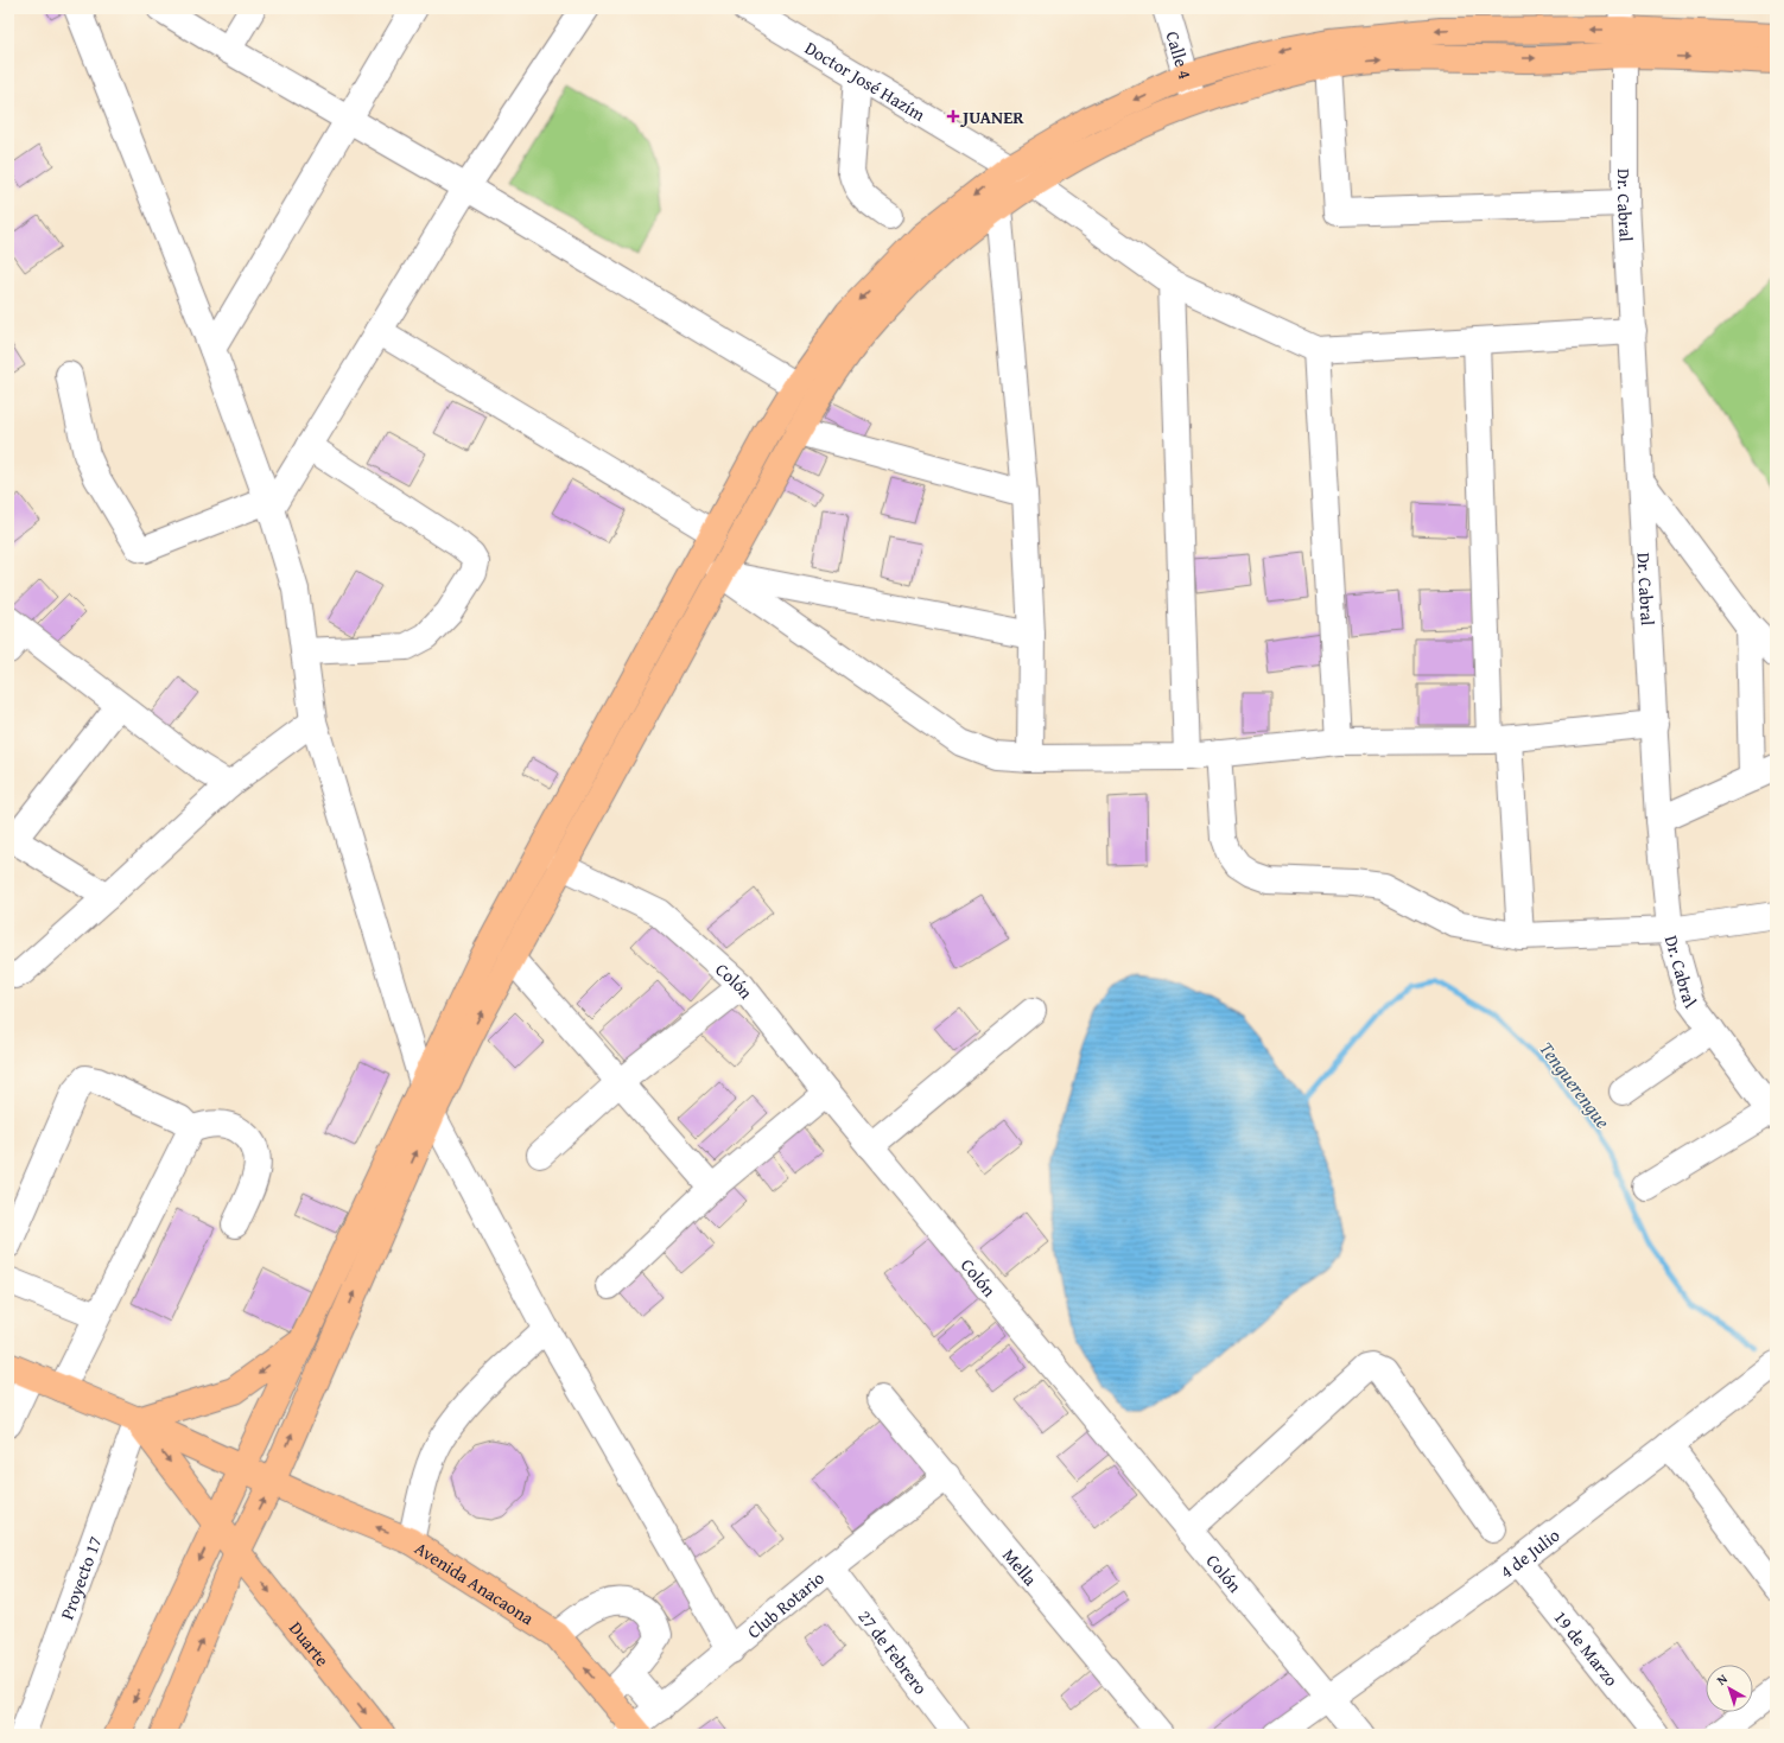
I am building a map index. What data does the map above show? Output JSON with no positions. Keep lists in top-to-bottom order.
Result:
{
  "streets": {
    "main road": ["Avenida Anacaona", "Duarte"],
    "street": [
      "Calle 4",
      "Doctor José Hazím",
      "Dr. Cabral",
      "Colón",
      "4 de Julio",
      "Mella",
      "Proyecto 17",
      "Club Rotario",
      "19 de Marzo",
      "27 de Febrero"
    ]
  },
  "crossings": [
    ["Colón", "4 de Julio"],
    ["4 de Julio", "19 de Marzo"],
    ["Mella", "Club Rotario"],
    ["Proyecto 17", "Avenida Anacaona"],
    ["Proyecto 17", "Duarte"],
    ["Avenida Anacaona", "Club Rotario"],
    ["Avenida Anacaona", "Duarte"],
    ["Club Rotario", "27 de Febrero"]
  ],
  "one_way": ["Duarte"],
  "water": ["Tenguerengue"],
  "places": {
    "health": ["JUANER"]
  },
  "north": "top left"
}
